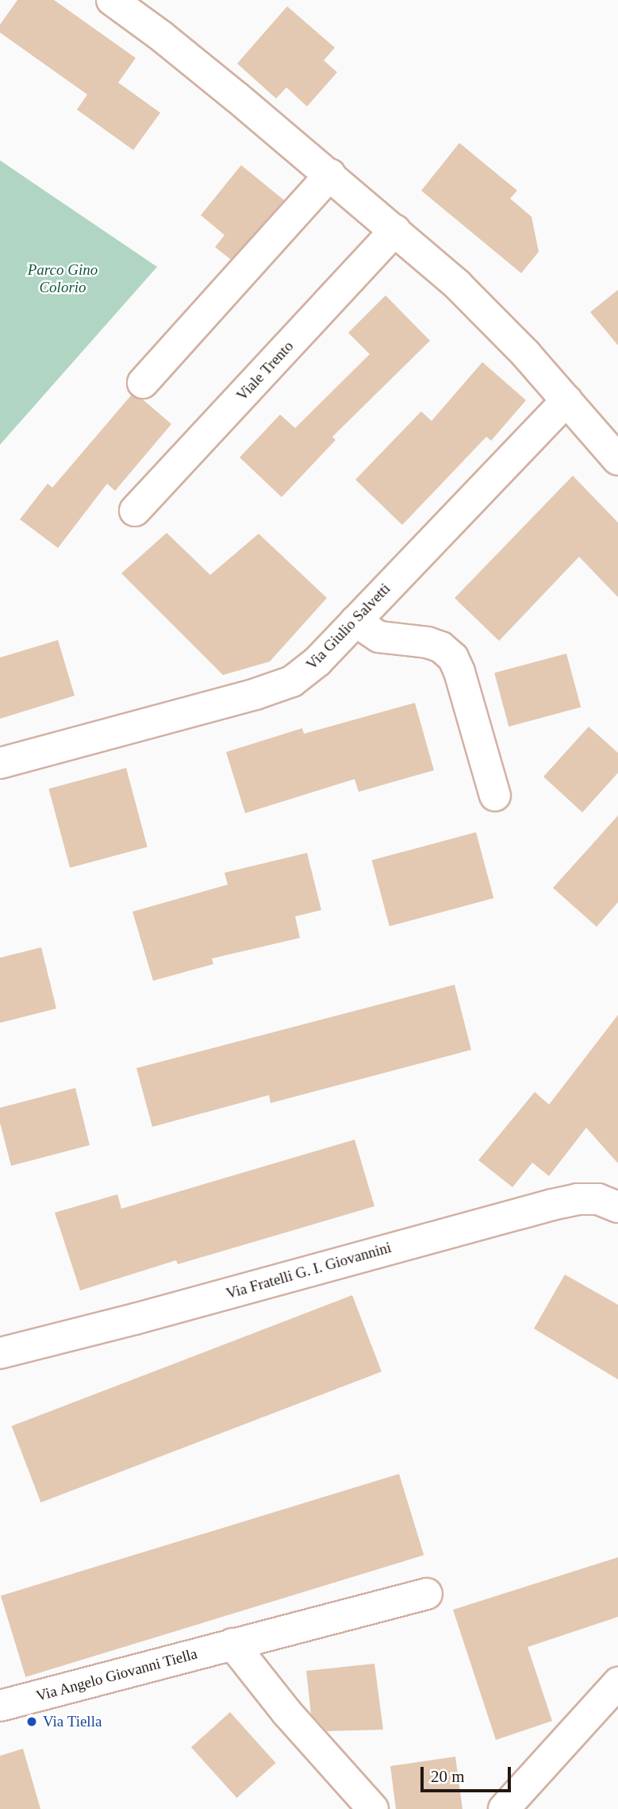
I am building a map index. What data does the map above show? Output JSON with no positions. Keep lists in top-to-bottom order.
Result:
{
  "streets": {
    "street": [
      "Viale Trento",
      "Via Giulio Salvetti",
      "Via Fratelli G. I. Giovannini",
      "Via Angelo Giovanni Tiella"
    ]
  },
  "parks": ["Parco Gino Colorio"],
  "places": ["Via Tiella"],
  "scale_bar": "20 m"
}
